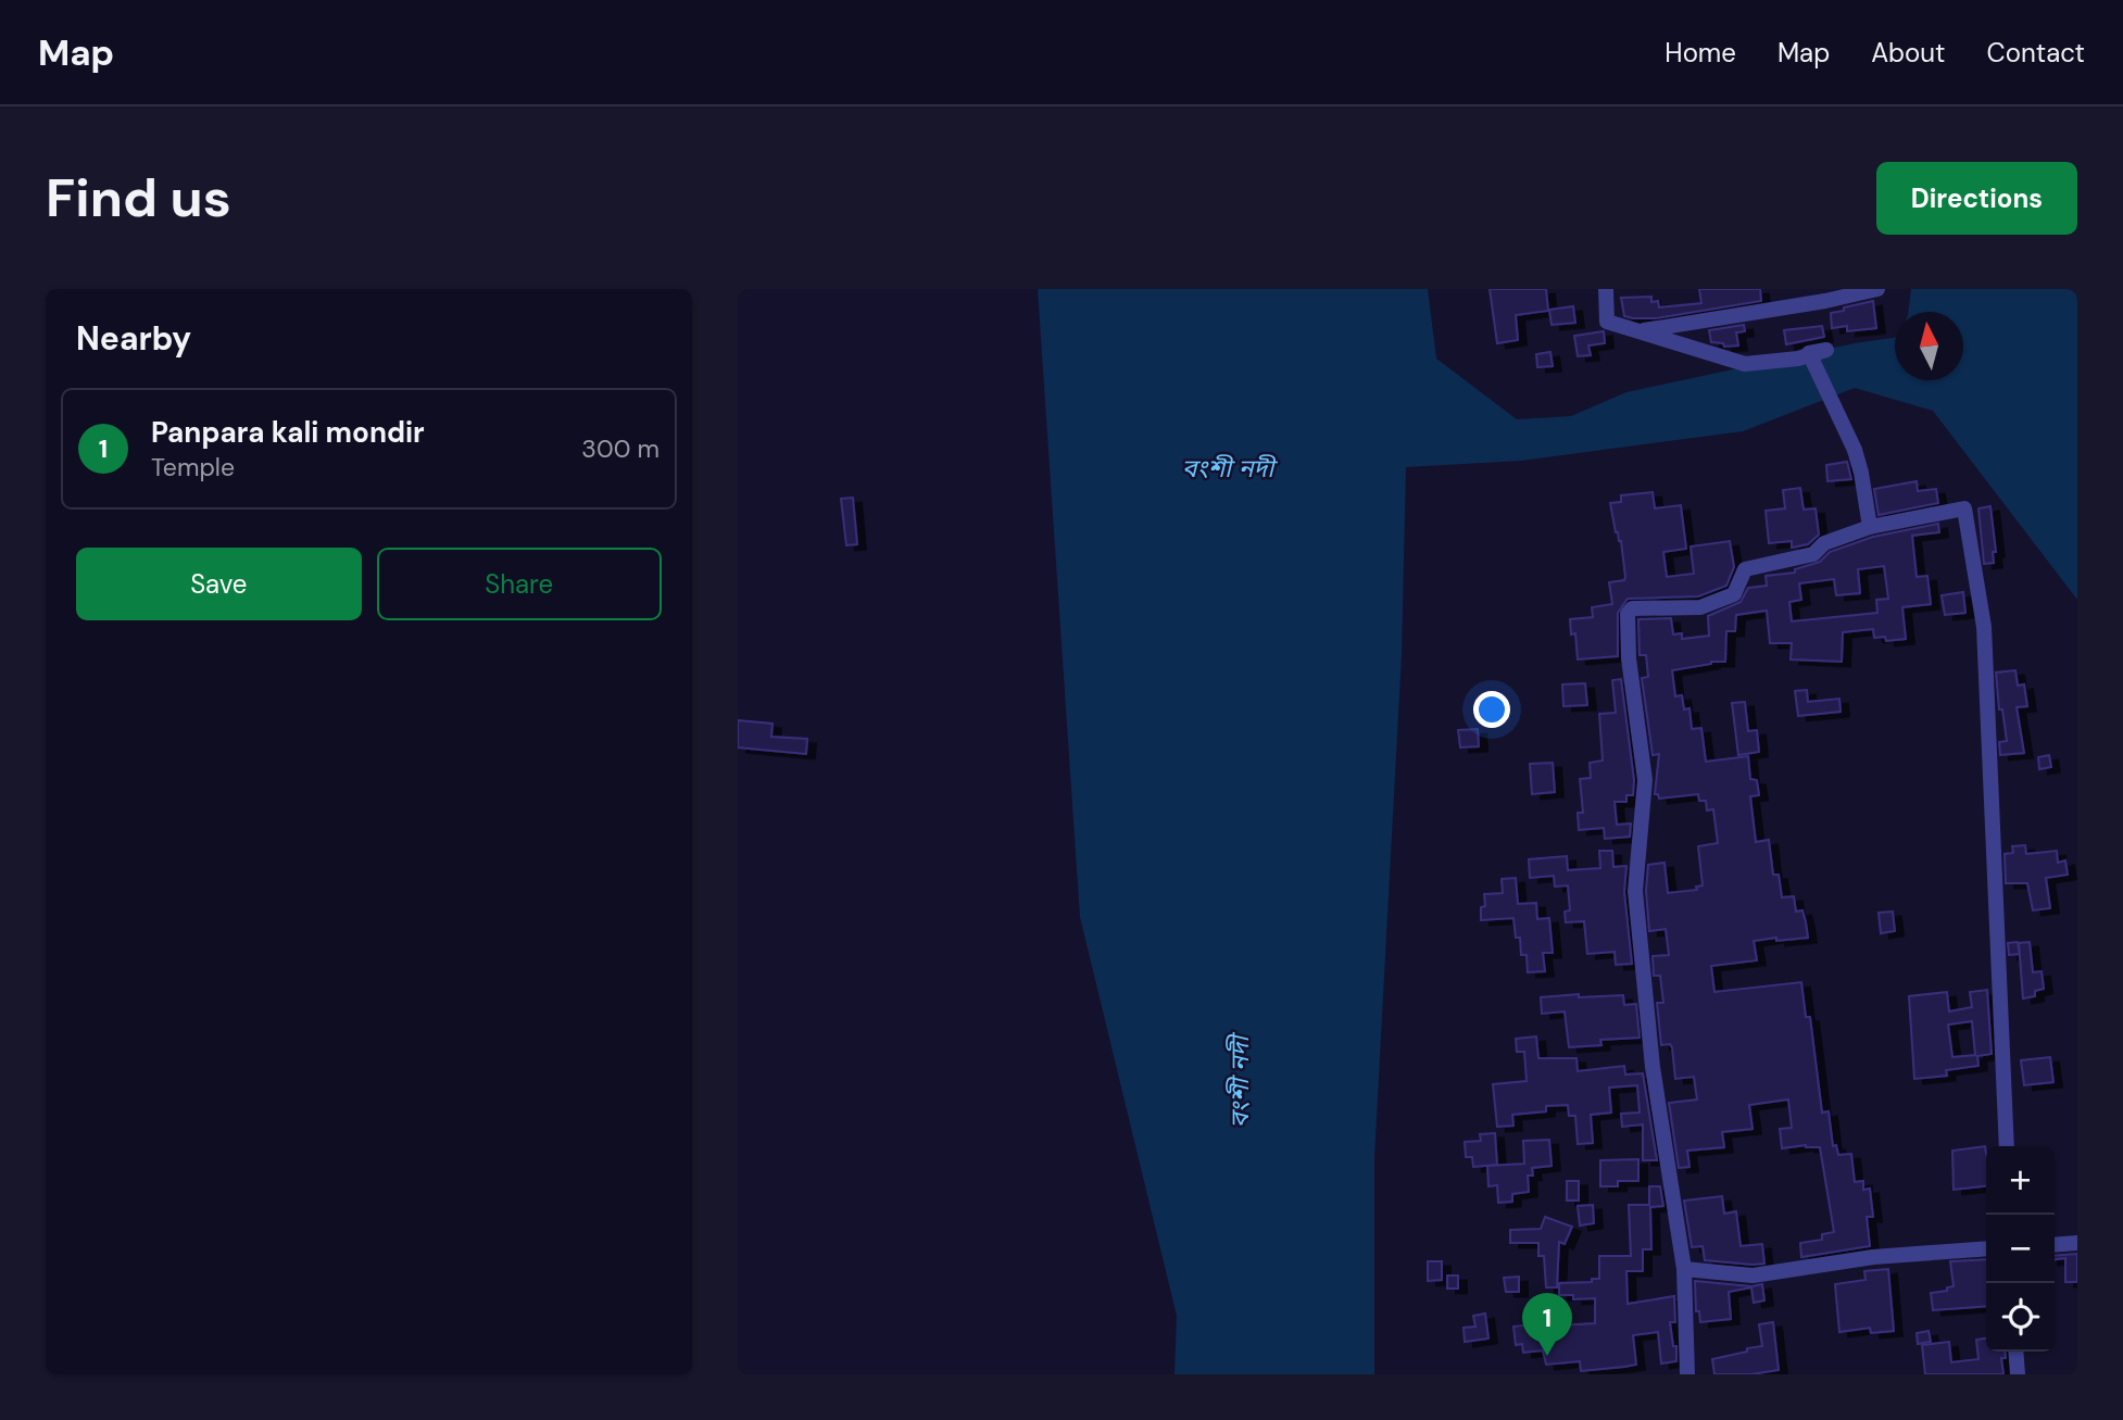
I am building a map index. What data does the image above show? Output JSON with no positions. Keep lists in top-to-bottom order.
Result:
{
  "water": ["বংশী নদী"],
  "north": "top",
  "page": {
    "header": "Map",
    "nav": [
      "Home",
      "Map",
      "About",
      "Contact"
    ],
    "buttons": [
      "Directions",
      ["Save", "Share"]
    ],
    "title": "Find us",
    "heading": "Nearby",
    "list": [
      {
        "mark": "1",
        "name": "Panpara kali mondir",
        "note": "Temple",
        "value": "300 m"
      }
    ],
    "map_buttons": ["+", "−"],
    "pins": "1"
  }
}
